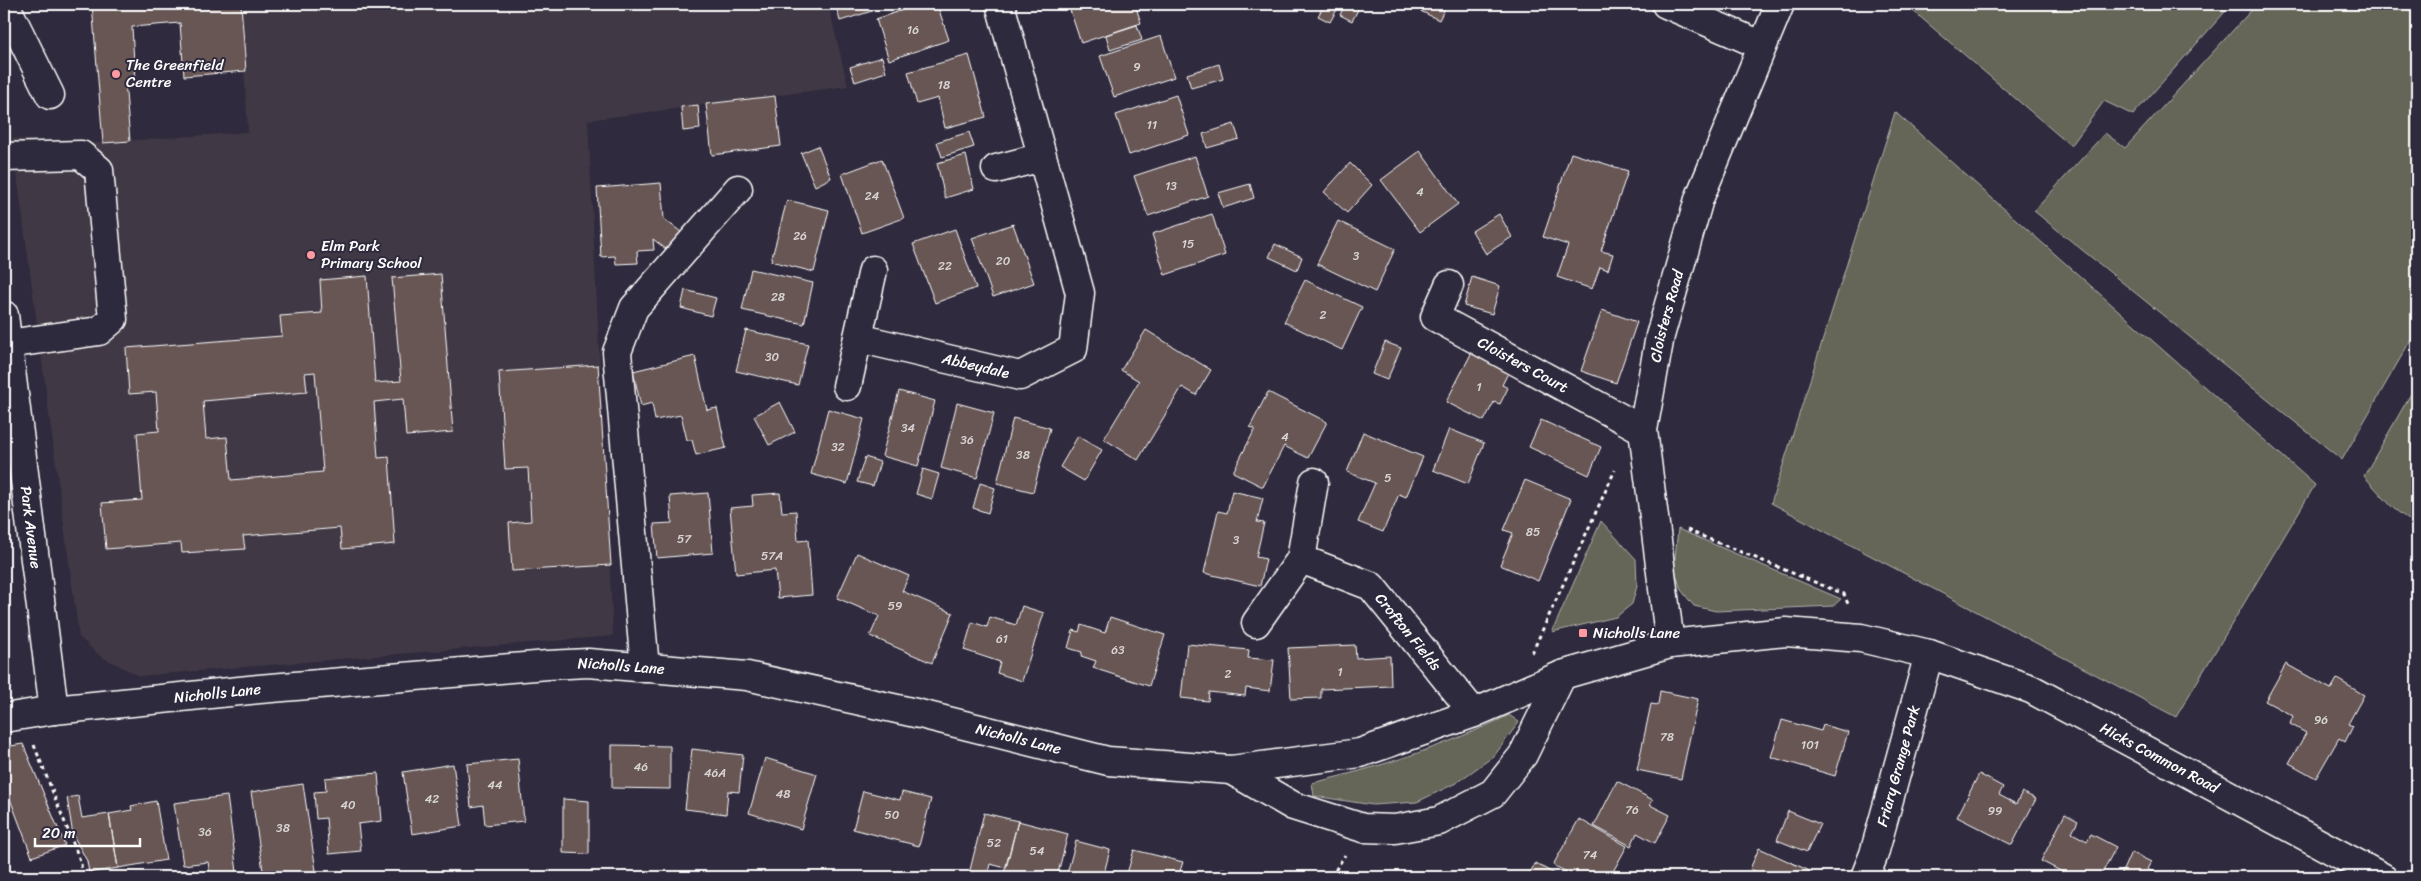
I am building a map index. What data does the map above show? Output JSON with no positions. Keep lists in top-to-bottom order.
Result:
{
  "streets": {
    "street": [
      "Cloisters Road",
      "Cloisters Court",
      "Abbeydale",
      "Park Avenue",
      "Crofton Fields",
      "Nicholls Lane",
      "Hicks Common Road",
      "Friary Grange Park"
    ]
  },
  "crossings": [
    ["Cloisters Road", "Cloisters Court"],
    ["Cloisters Road", "Nicholls Lane"],
    ["Park Avenue", "Nicholls Lane"],
    ["Crofton Fields", "Nicholls Lane"],
    ["Nicholls Lane", "Hicks Common Road"],
    ["Nicholls Lane", "Friary Grange Park"],
    ["Hicks Common Road", "Friary Grange Park"]
  ],
  "places": {
    "other": ["The Greenfield Centre", "Elm Park Primary School"],
    "transit": ["Nicholls Lane"]
  },
  "house_numbers": [
    "16",
    "9",
    "18",
    "11",
    "13",
    "4",
    "24",
    "26",
    "15",
    "3",
    "20",
    "22",
    "28",
    "2",
    "30",
    "1",
    "34",
    "4",
    "36",
    "32",
    "38",
    "5",
    "85",
    "57",
    "3",
    "57A",
    "59",
    "61",
    "63",
    "1",
    "2",
    "96",
    "78",
    "101",
    "46",
    "46A",
    "44",
    "48",
    "42",
    "40",
    "76",
    "99",
    "50",
    "38",
    "36",
    "52",
    "54",
    "74"
  ],
  "scale_bar": "20 m"
}
